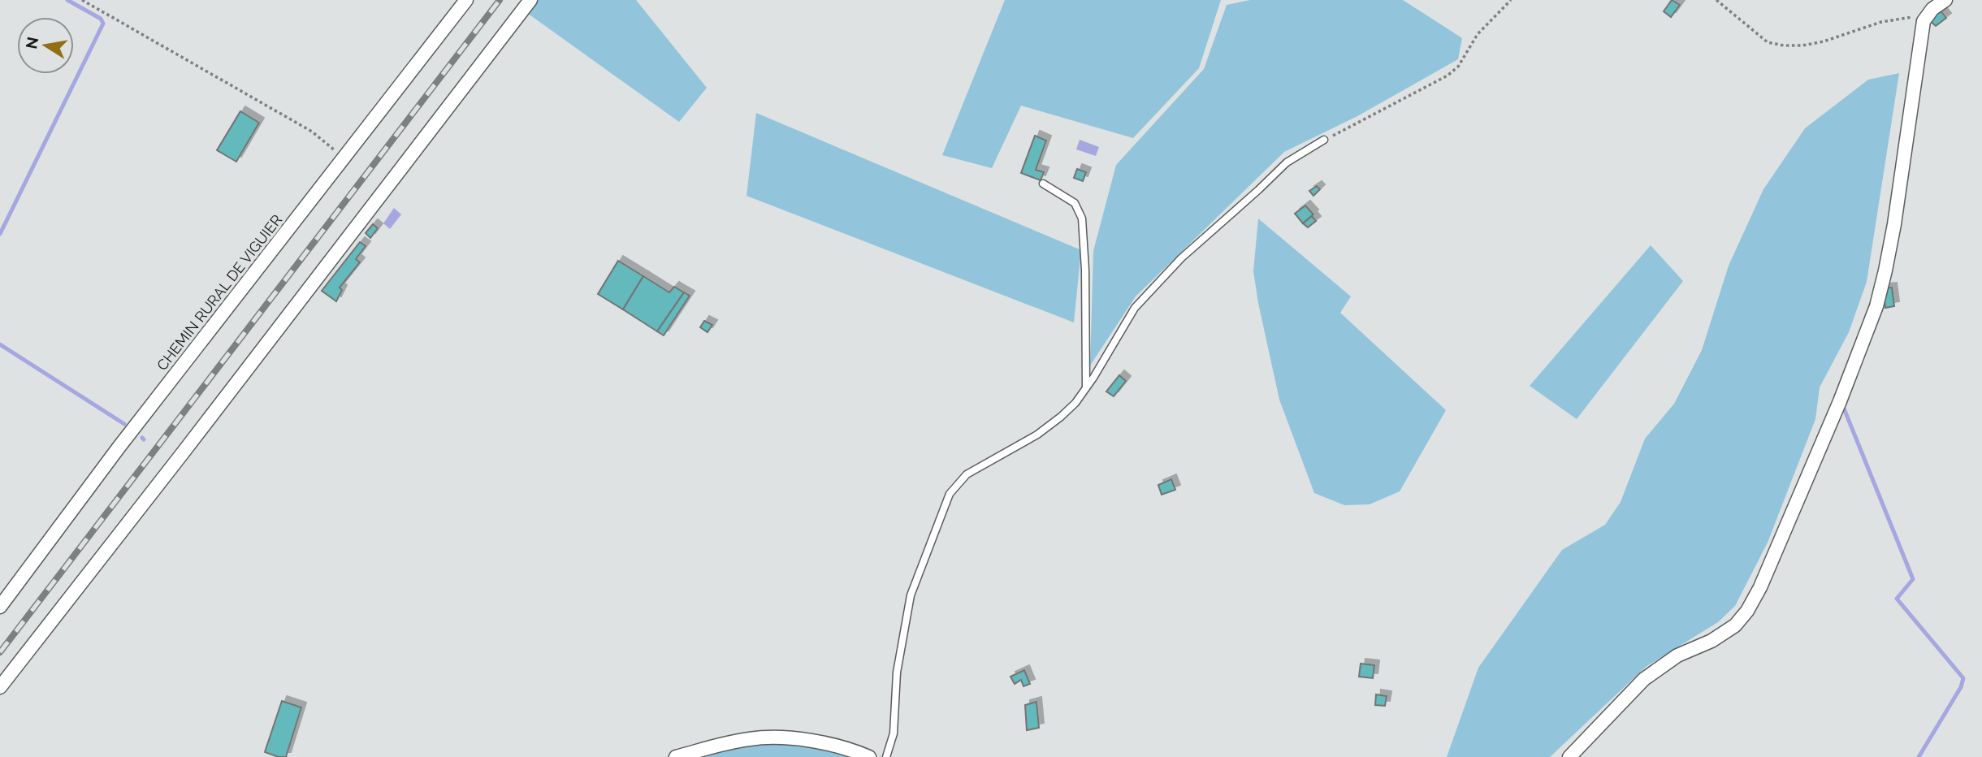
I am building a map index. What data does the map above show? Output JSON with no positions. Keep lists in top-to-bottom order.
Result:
{
  "streets": {
    "street": ["CHEMIN RURAL DE VIGUIER"]
  },
  "north": "left"
}
